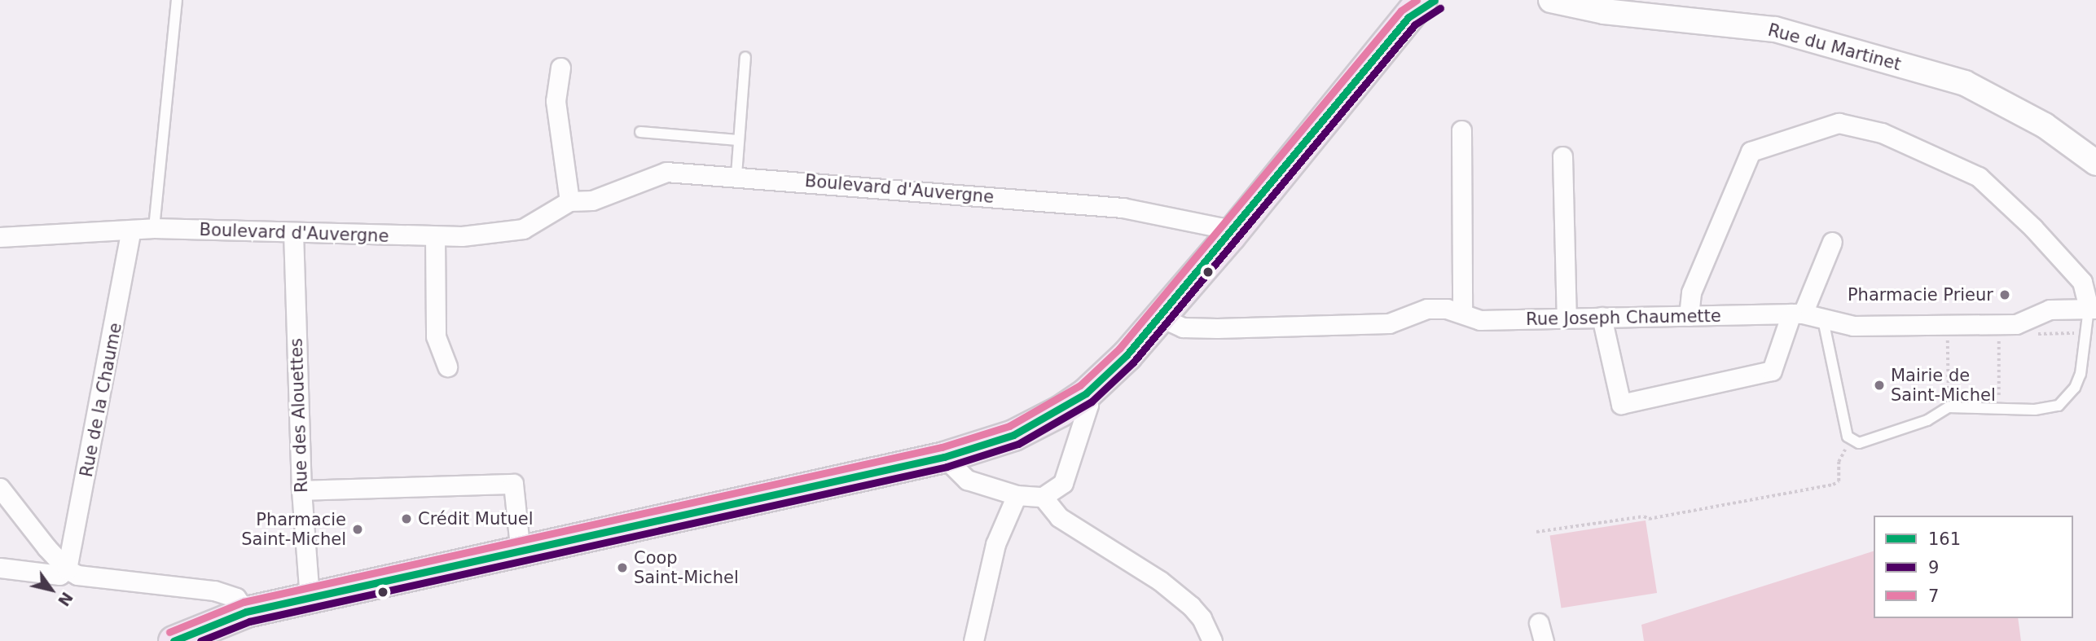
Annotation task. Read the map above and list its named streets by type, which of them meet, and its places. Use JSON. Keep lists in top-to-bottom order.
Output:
{
  "streets": {
    "street": [
      "Rue du Martinet",
      "Boulevard d'Auvergne",
      "Rue Joseph Chaumette",
      "Rue de la Chaume",
      "Rue des Alouettes"
    ]
  },
  "crossings": [
    ["Boulevard d'Auvergne", "Rue de la Chaume"],
    ["Boulevard d'Auvergne", "Rue des Alouettes"]
  ],
  "places": [
    "Pharmacie Prieur",
    "Mairie de Saint-Michel",
    "Crédit Mutuel",
    "Pharmacie Saint-Michel",
    "Coop Saint-Michel"
  ],
  "lines": ["transit line 161", "transit line 7", "transit line 9"],
  "legend": ["161", "9", "7"],
  "north": "bottom right"
}
